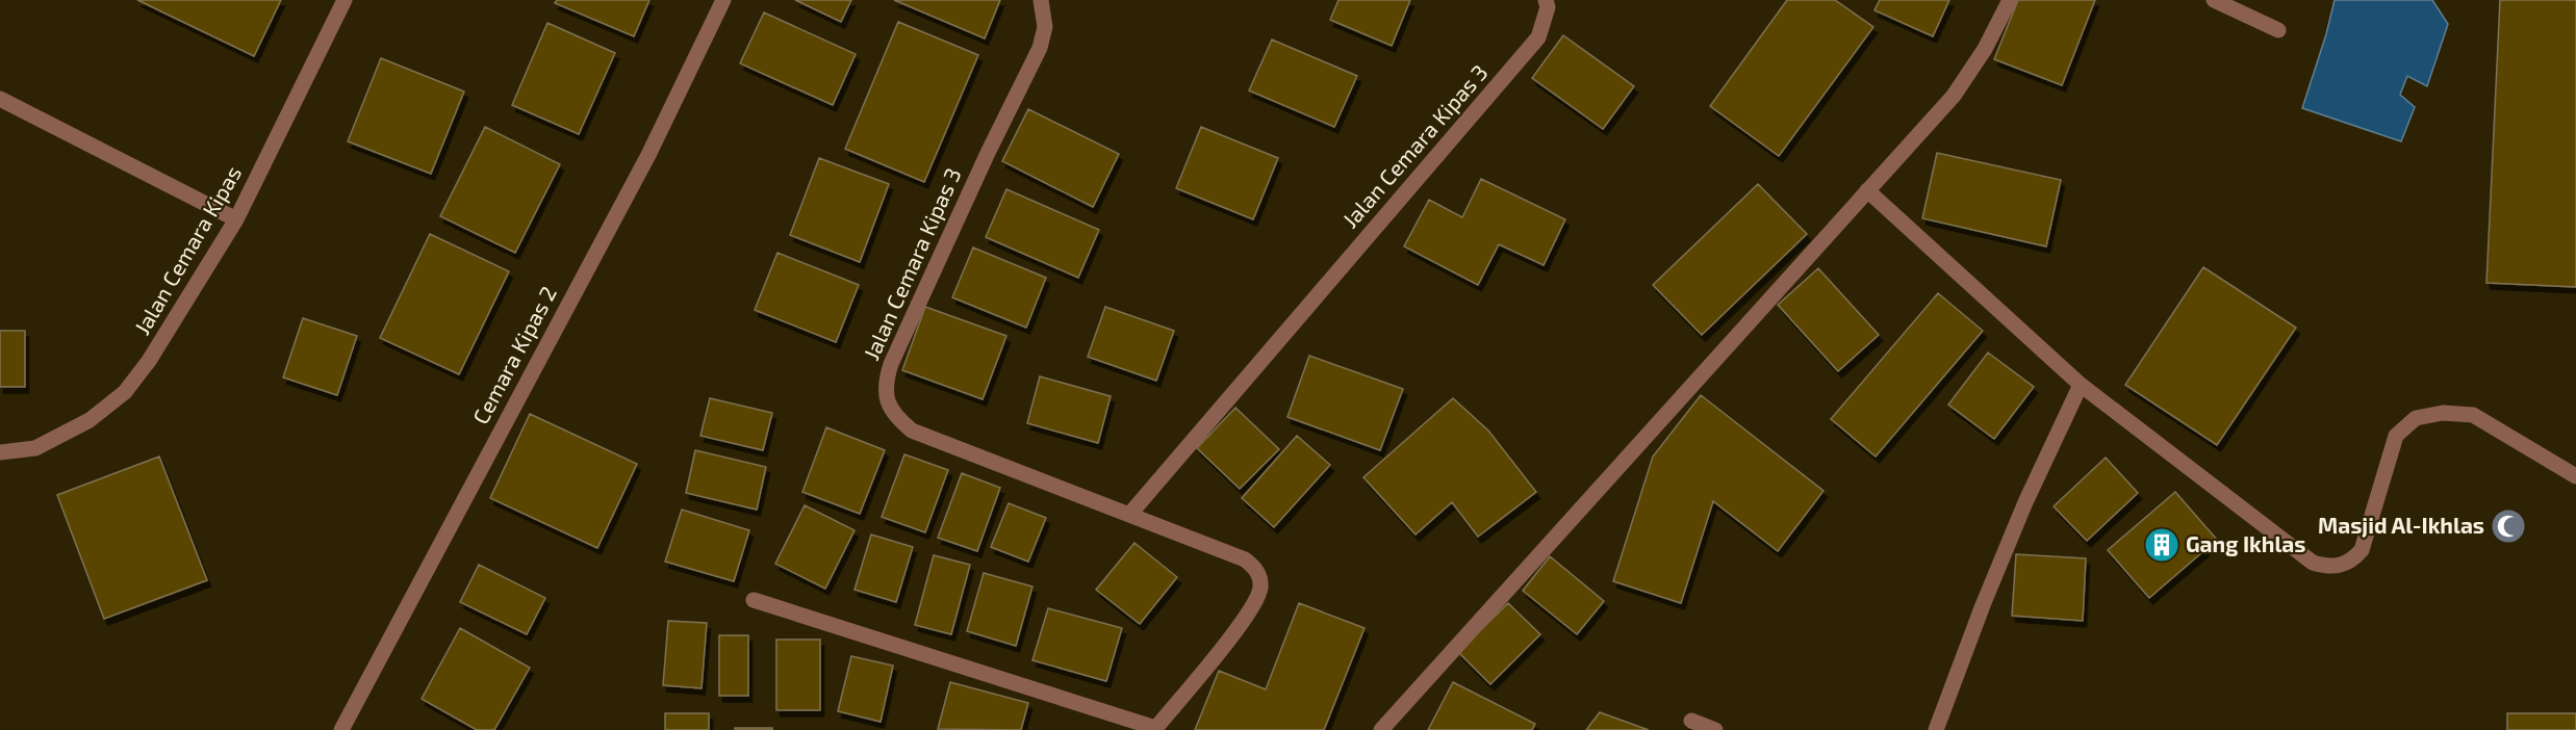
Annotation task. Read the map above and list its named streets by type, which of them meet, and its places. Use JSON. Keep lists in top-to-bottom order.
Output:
{
  "streets": {
    "street": ["Jalan Cemara Kipas 3", "Jalan Cemara Kipas", "Cemara Kipas 2"]
  },
  "places": {
    "mosque": ["Masjid Al-Ikhlas"],
    "building": ["Gang Ikhlas"]
  }
}
